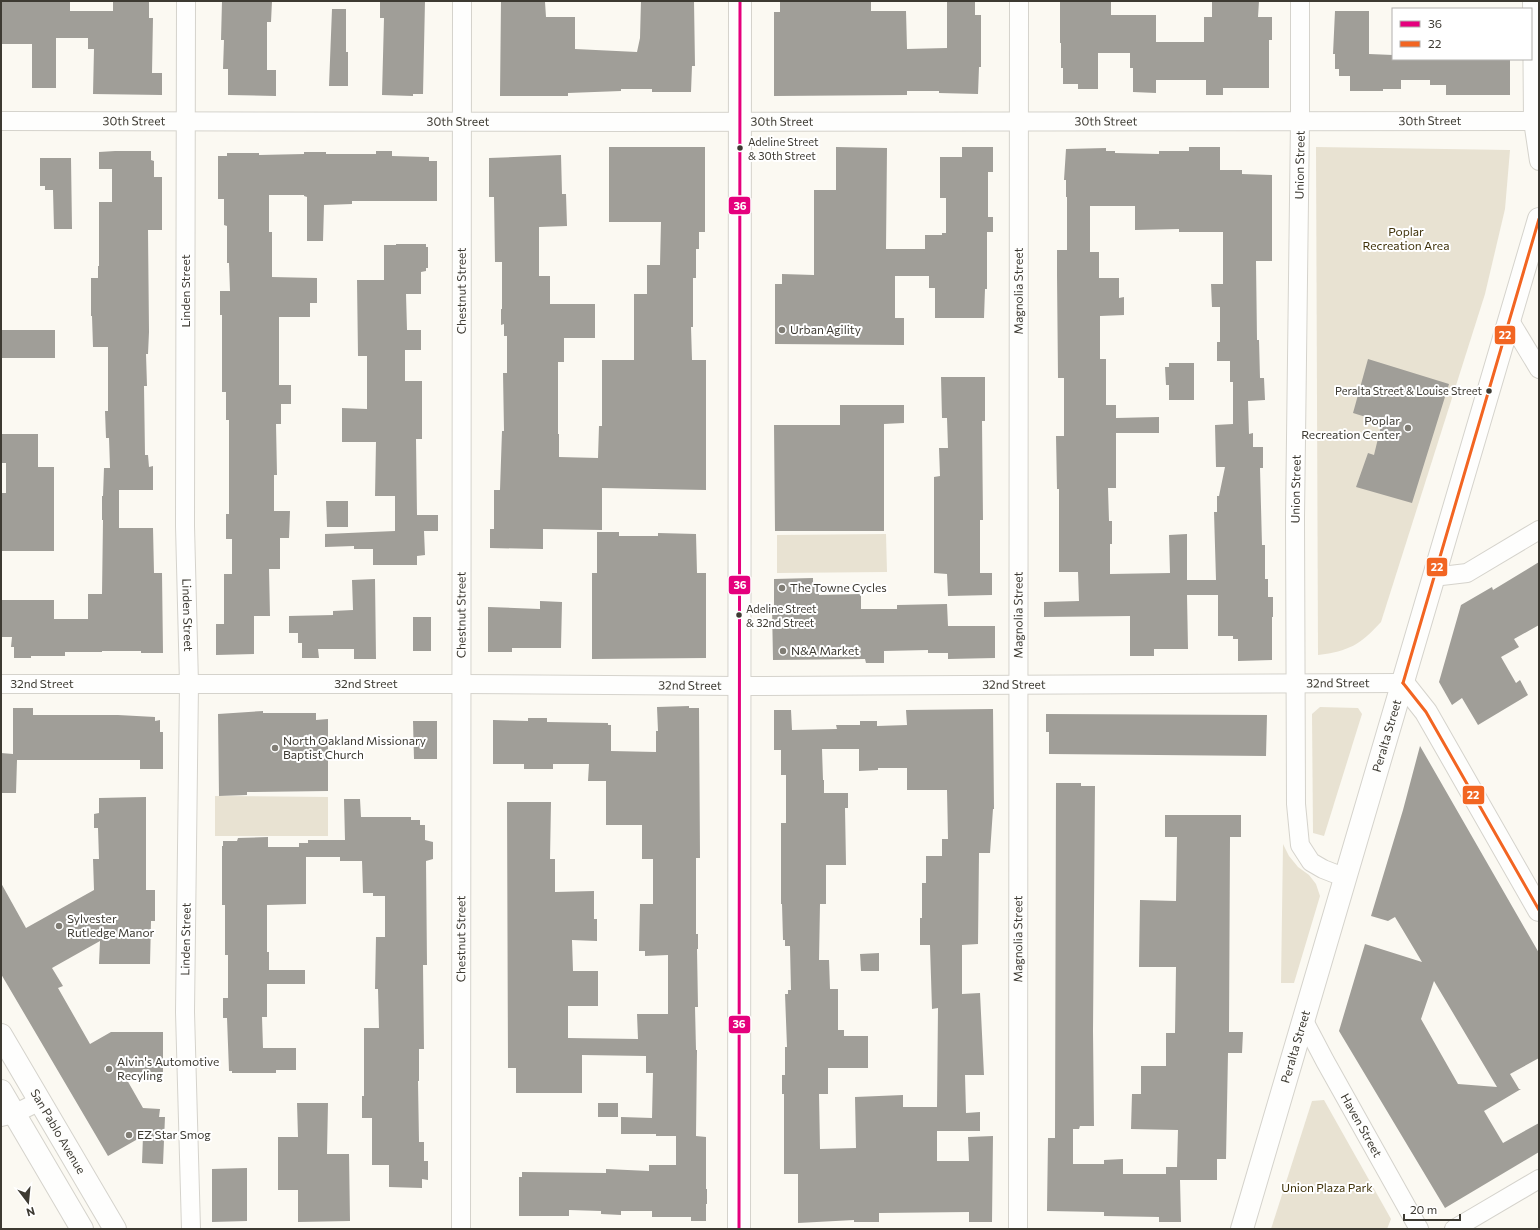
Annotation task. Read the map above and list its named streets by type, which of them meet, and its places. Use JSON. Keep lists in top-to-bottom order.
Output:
{
  "streets": {
    "main road": ["Peralta Street", "San Pablo Avenue"],
    "street": [
      "30th Street",
      "Union Street",
      "Linden Street",
      "Chestnut Street",
      "Magnolia Street",
      "32nd Street",
      "Haven Street"
    ]
  },
  "crossings": [
    ["30th Street", "Union Street"],
    ["30th Street", "Linden Street"],
    ["30th Street", "Chestnut Street"],
    ["30th Street", "Magnolia Street"],
    ["Union Street", "32nd Street"],
    ["Union Street", "Peralta Street"],
    ["Linden Street", "32nd Street"],
    ["Chestnut Street", "32nd Street"],
    ["Magnolia Street", "32nd Street"],
    ["32nd Street", "Peralta Street"],
    ["Peralta Street", "Haven Street"]
  ],
  "parks": ["Poplar Recreation Area", "Union Plaza Park"],
  "places": [
    "Adeline Street & 30th Street",
    "Urban Agility",
    "Peralta Street & Louise Street",
    "Poplar Recreation Center",
    "The Towne Cycles",
    "Adeline Street & 32nd Street",
    "N&A Market",
    "North Oakland Missionary Baptist Church",
    "Sylvester Rutledge Manor",
    "Alvin's Automotive Recyling",
    "EZ Star Smog"
  ],
  "lines": ["transit line 36", "transit line 22"],
  "legend": ["36", "22"],
  "scale_bar": "20 m",
  "north": "bottom"
}
